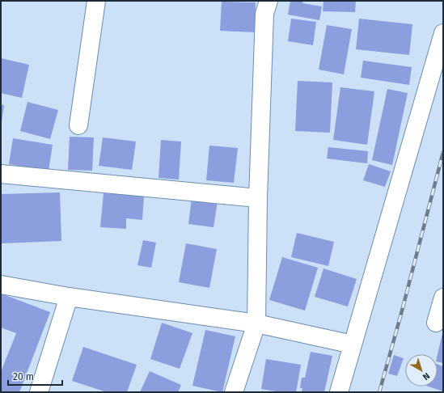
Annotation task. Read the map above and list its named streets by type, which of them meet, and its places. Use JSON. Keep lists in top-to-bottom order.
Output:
{
  "scale_bar": "20 m",
  "north": "bottom right"
}
